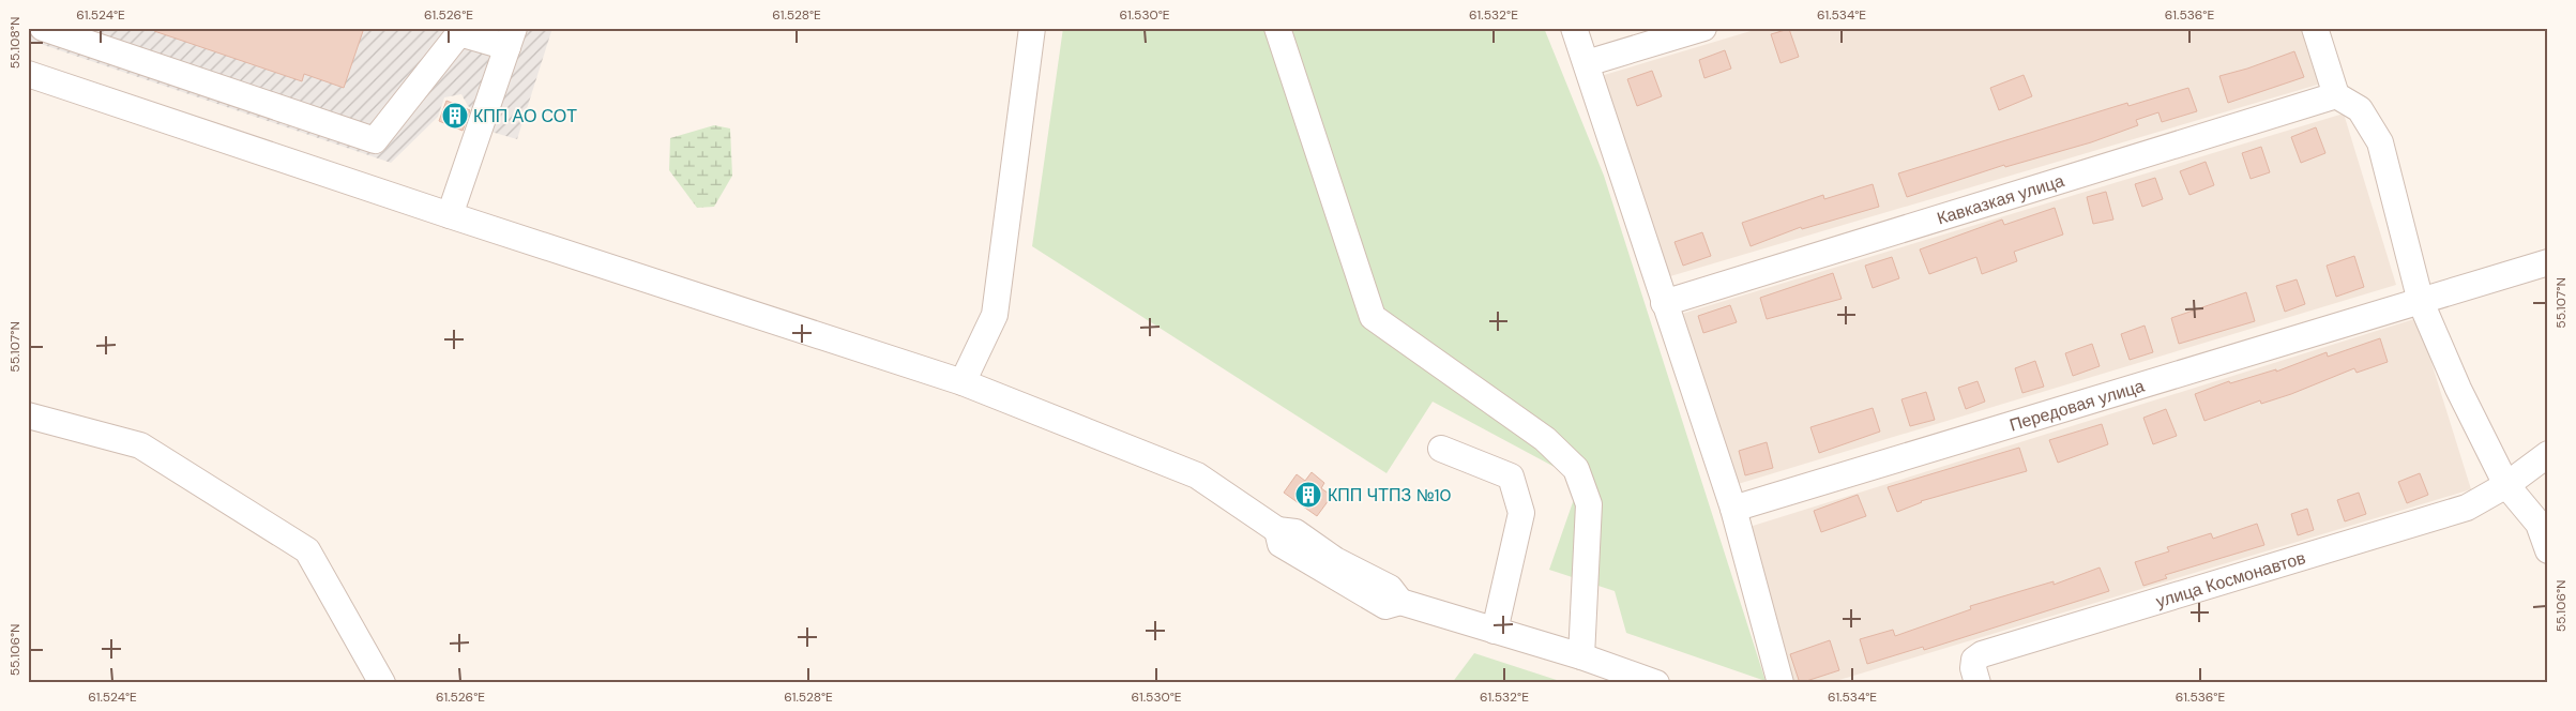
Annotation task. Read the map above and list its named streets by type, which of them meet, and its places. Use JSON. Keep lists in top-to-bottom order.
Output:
{
  "streets": {
    "street": ["Кавказкая улица", "Передовая улица", "улица Космонавтов"]
  },
  "places": {
    "building": ["КПП АО СОТ", "КПП ЧТПЗ №10"]
  },
  "coordinates": [
    "61.524°E",
    "61.526°E",
    "61.528°E",
    "61.530°E",
    "61.532°E",
    "61.534°E",
    "61.536°E",
    "55.108°N",
    "55.107°N",
    "55.106°N"
  ]
}
